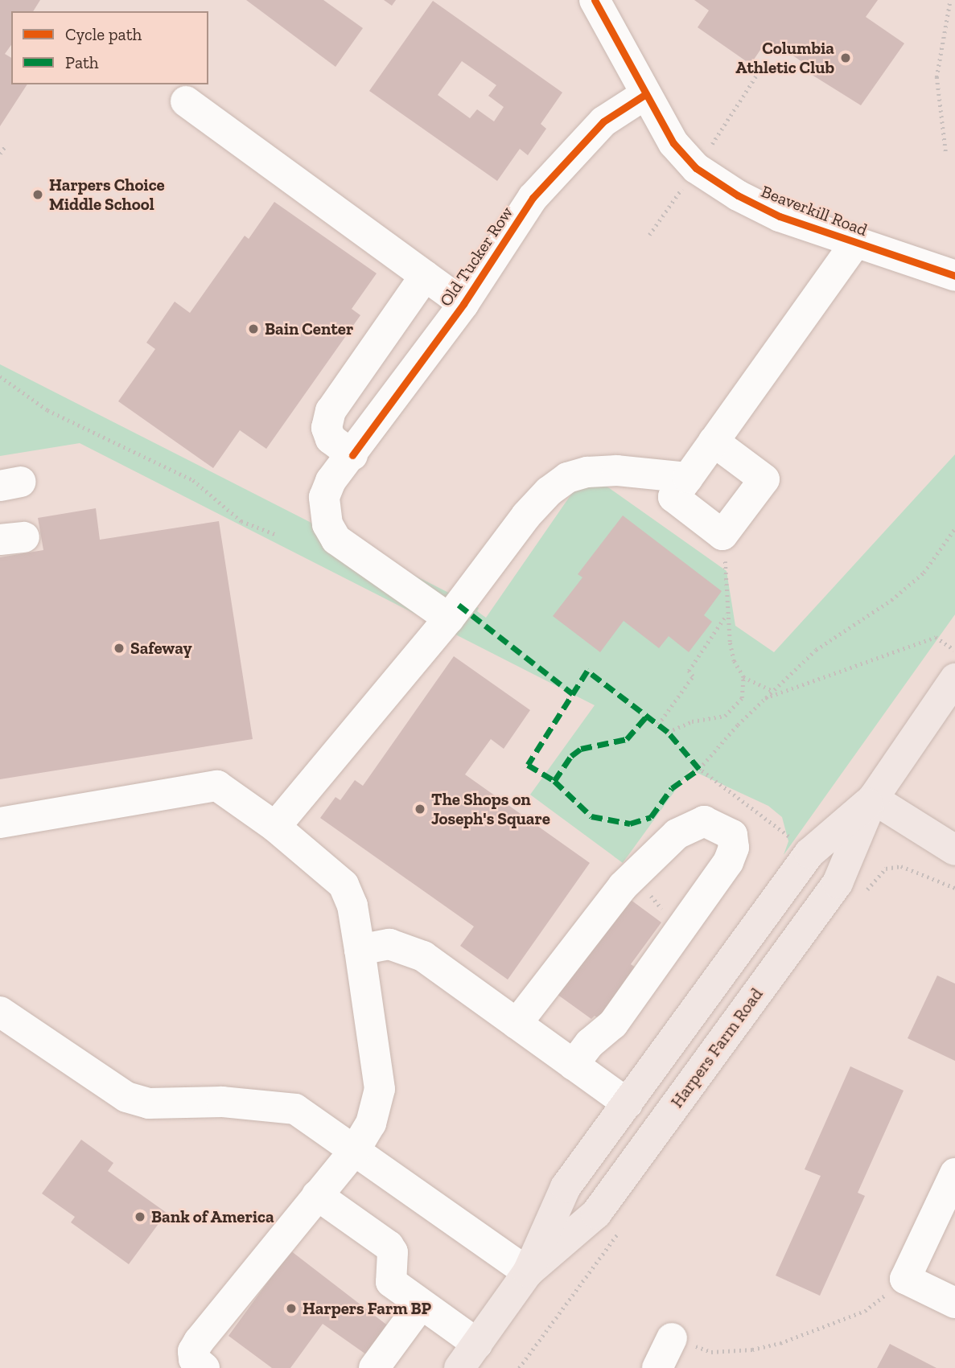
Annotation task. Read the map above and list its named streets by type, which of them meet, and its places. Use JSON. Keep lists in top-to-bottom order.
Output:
{
  "streets": {
    "main road": ["Harpers Farm Road"],
    "street": ["Beaverkill Road", "Old Tucker Row"]
  },
  "crossings": [
    ["Beaverkill Road", "Old Tucker Row"]
  ],
  "places": [
    "Columbia Athletic Club",
    "Harpers Choice Middle School",
    "Bain Center",
    "Safeway",
    "The Shops on Joseph's Square",
    "Bank of America",
    "Harpers Farm BP"
  ],
  "legend": ["Cycle path", "Path"]
}
